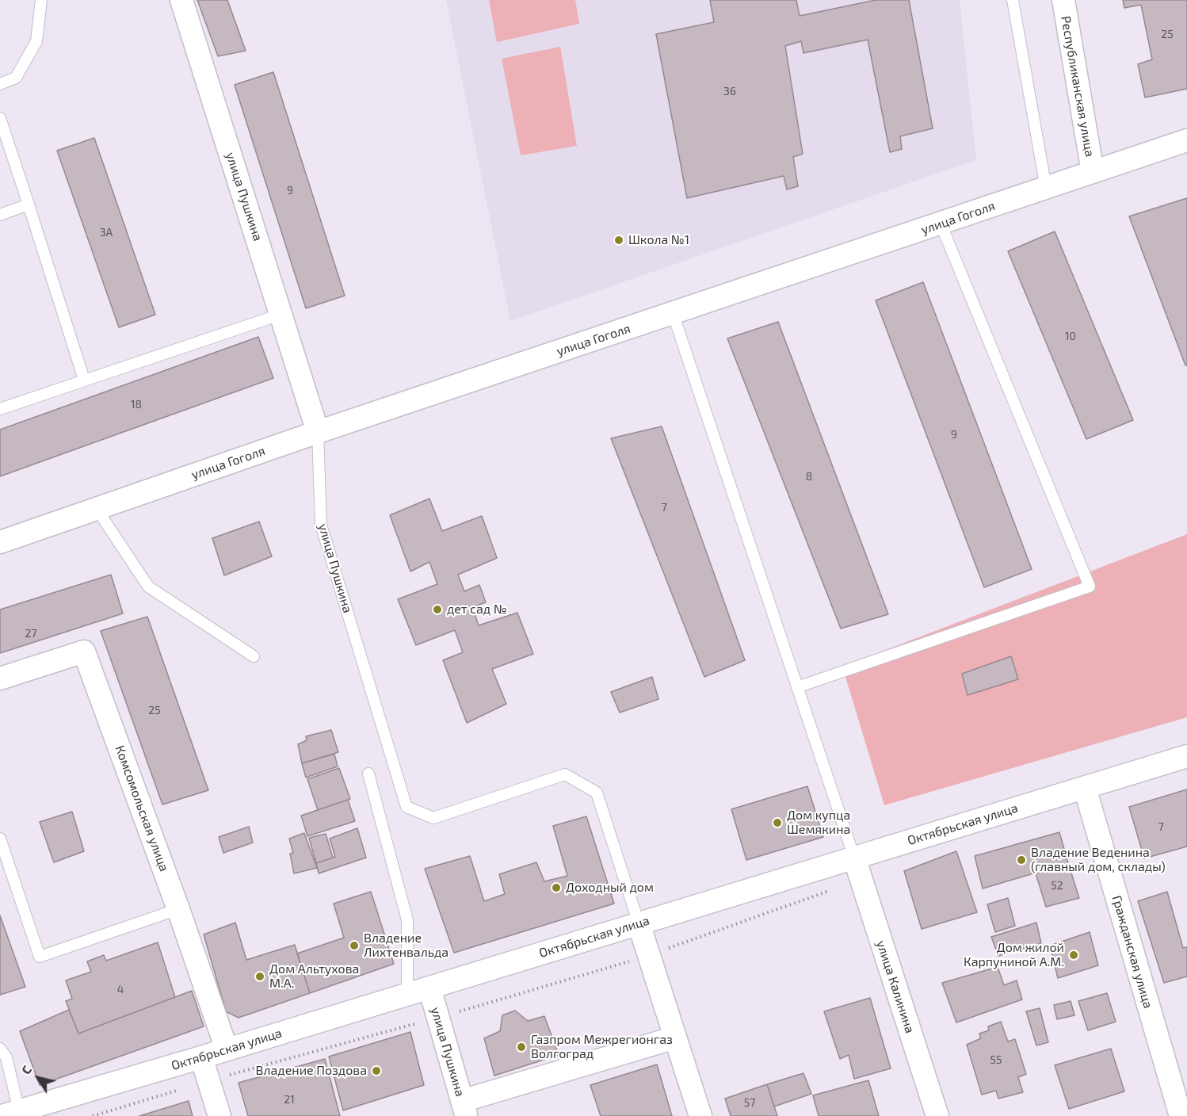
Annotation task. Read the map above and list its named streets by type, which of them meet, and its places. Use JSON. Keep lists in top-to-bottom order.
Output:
{
  "streets": {
    "street": [
      "Республиканская улица",
      "улица Пушкина",
      "улица Гоголя",
      "Комсомольская улица",
      "Октябрьская улица",
      "Гражданская улица",
      "улица Калинина"
    ]
  },
  "crossings": [
    ["Республиканская улица", "улица Гоголя"],
    ["улица Пушкина", "улица Гоголя"],
    ["улица Пушкина", "Октябрьская улица"],
    ["Комсомольская улица", "Октябрьская улица"],
    ["Октябрьская улица", "Гражданская улица"],
    ["Октябрьская улица", "улица Калинина"]
  ],
  "places": [
    "Школа №1",
    "дет сад №",
    "Дом купца Шемякина",
    "Владение Веденина (главный дом, склады)",
    "Доходный дом",
    "Владение Лихтенвальда",
    "Дом жилой Карпуниной А.М.",
    "Дом Альтухова М.А.",
    "Газпром Межрегионгаз Волгоград",
    "Владение Поздова"
  ],
  "house_numbers": [
    "25",
    "36",
    "9",
    "3А",
    "10",
    "18",
    "9",
    "8",
    "7",
    "27",
    "25",
    "7",
    "52",
    "4",
    "55",
    "21",
    "57"
  ],
  "north": "top left"
}
